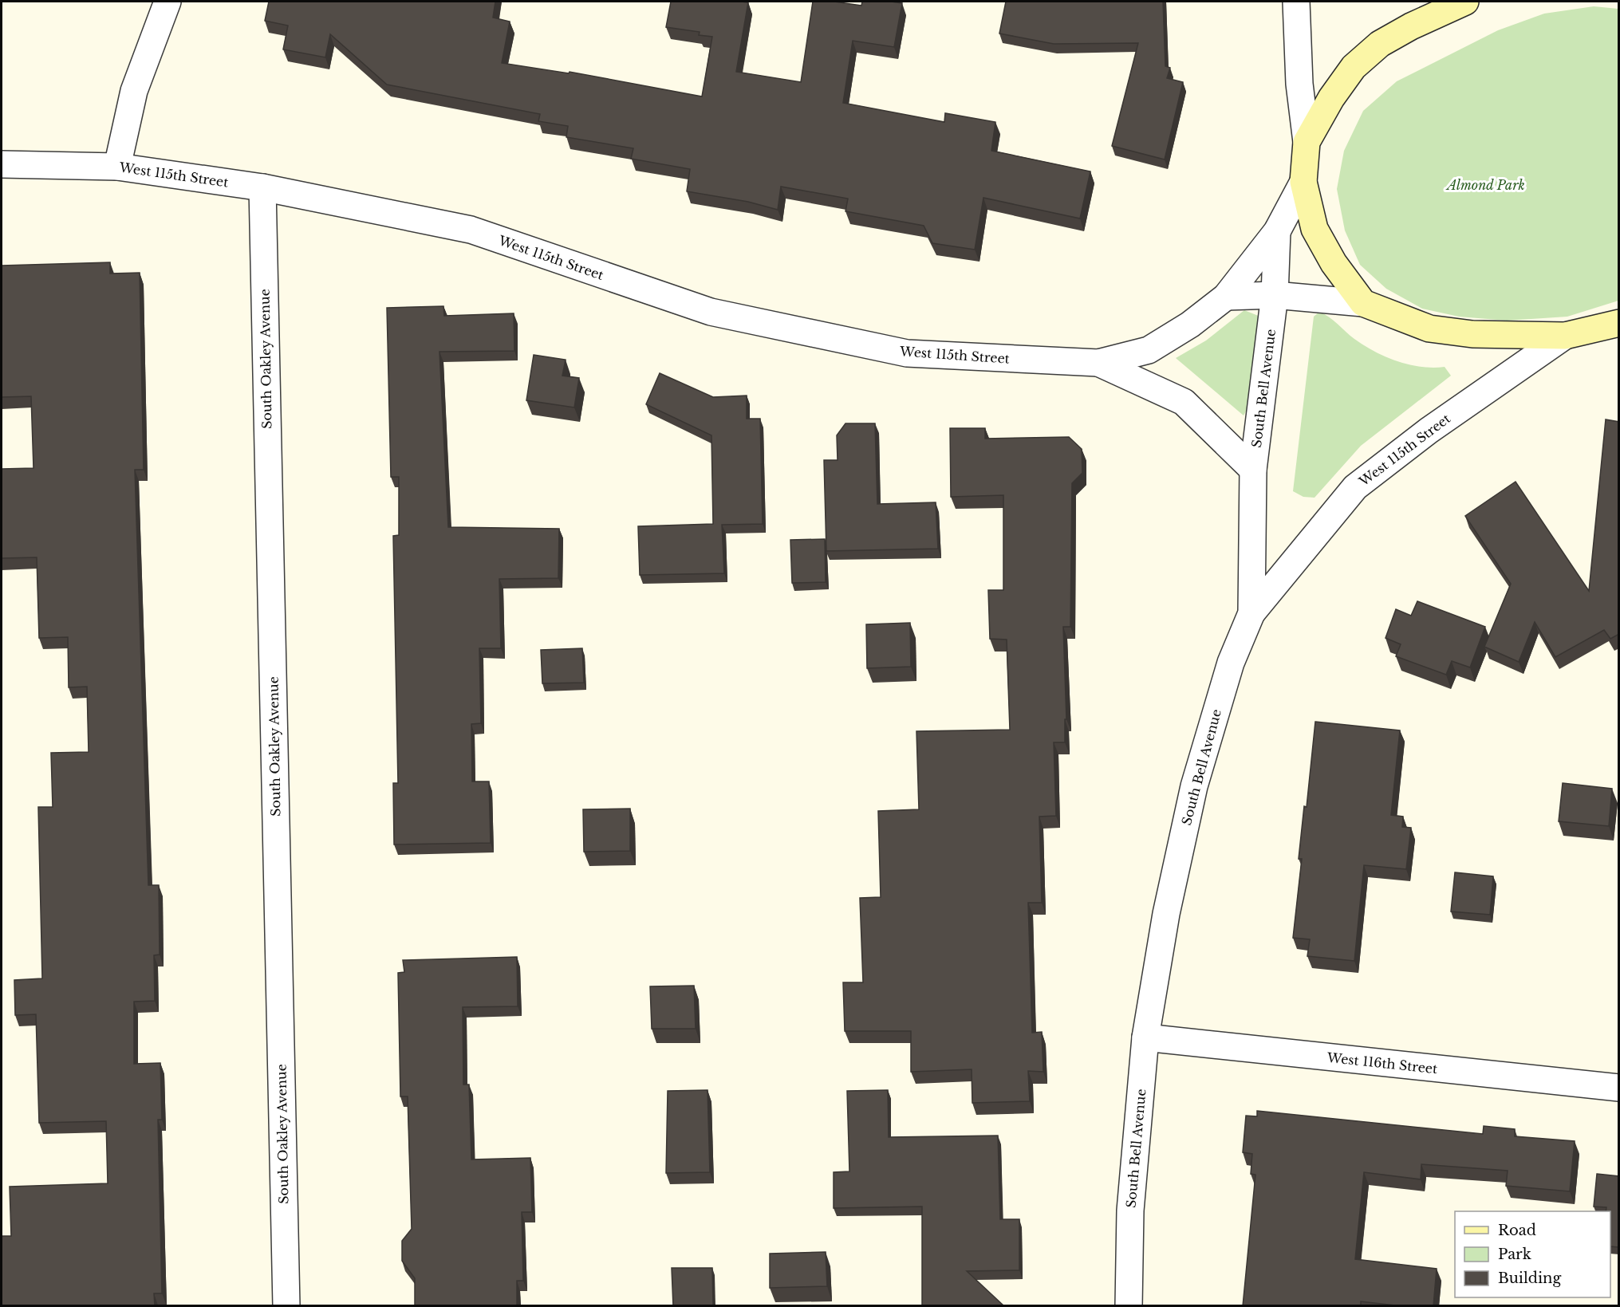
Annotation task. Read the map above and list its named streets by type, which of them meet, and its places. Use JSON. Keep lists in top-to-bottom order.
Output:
{
  "streets": {
    "street": [
      "West 115th Street",
      "South Oakley Avenue",
      "South Bell Avenue",
      "West 116th Street"
    ]
  },
  "crossings": [
    ["West 115th Street", "South Oakley Avenue"],
    ["West 115th Street", "South Bell Avenue"],
    ["South Bell Avenue", "West 116th Street"]
  ],
  "parks": ["Almond Park"],
  "legend": ["Road", "Park", "Building"]
}
